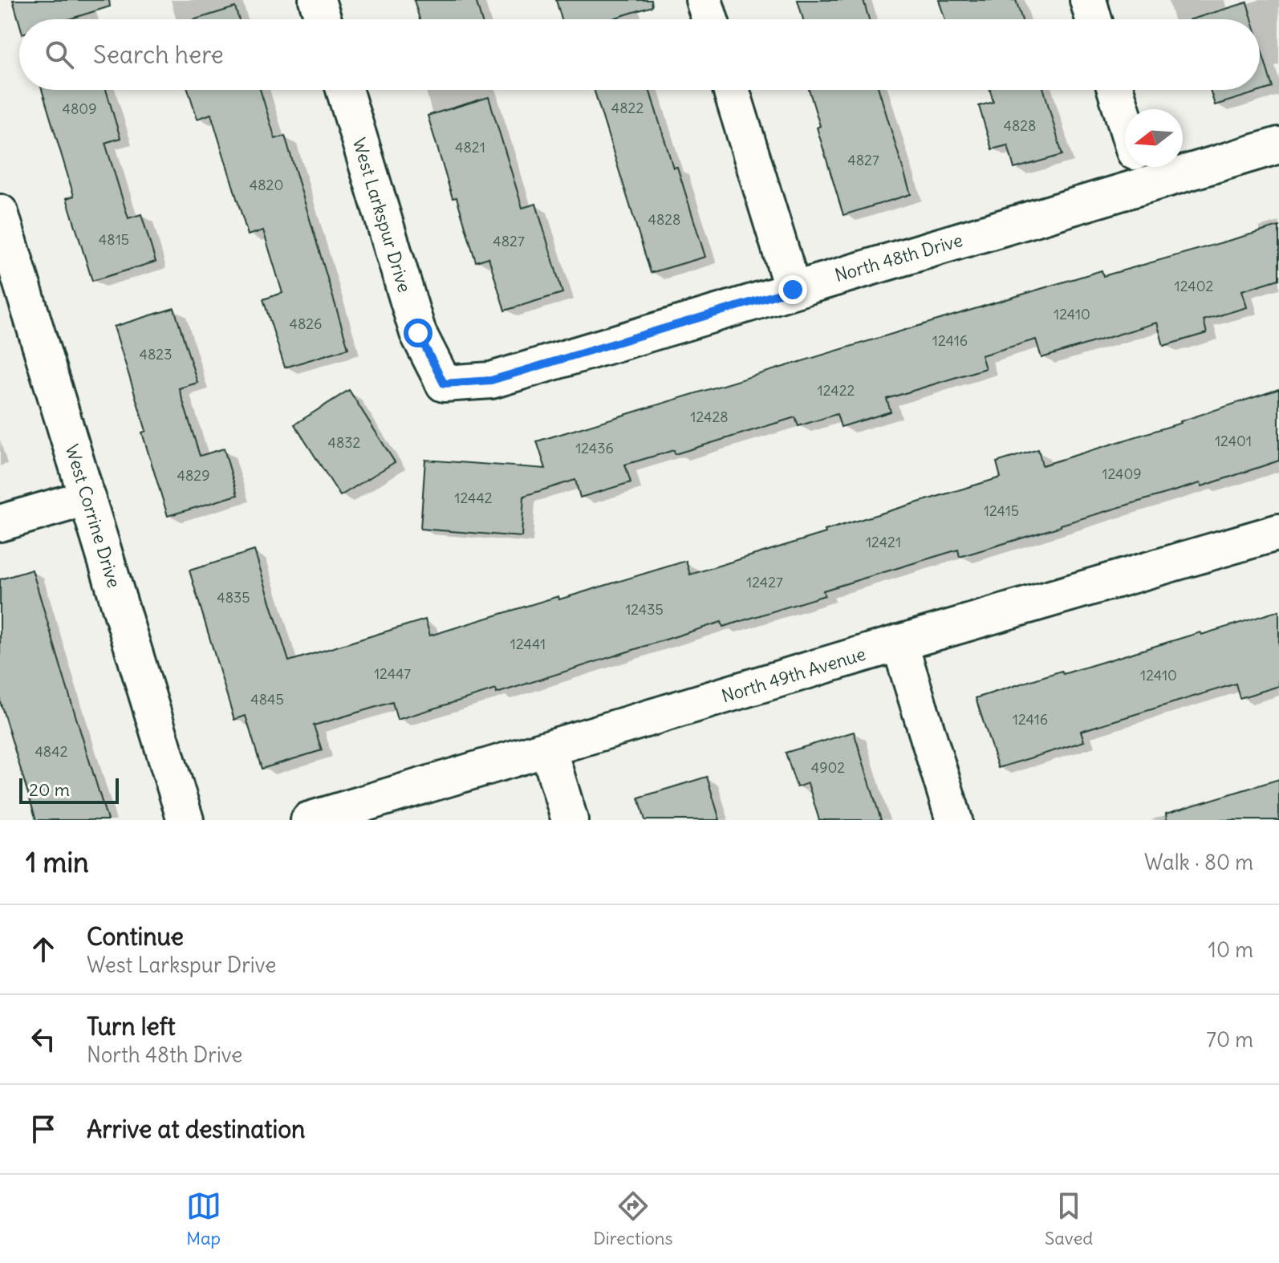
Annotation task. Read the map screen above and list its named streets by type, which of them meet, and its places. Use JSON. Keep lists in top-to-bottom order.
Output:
{
  "streets": {
    "street": [
      "West Larkspur Drive",
      "North 48th Drive",
      "West Corrine Drive",
      "North 49th Avenue"
    ]
  },
  "crossings": [
    ["West Larkspur Drive", "North 48th Drive"]
  ],
  "house_numbers": [
    "4822",
    "4809",
    "4828",
    "4821",
    "4827",
    "4820",
    "4828",
    "4815",
    "4827",
    "12402",
    "12410",
    "4826",
    "12416",
    "4823",
    "12422",
    "12428",
    "12401",
    "4832",
    "12436",
    "12409",
    "4829",
    "12442",
    "12415",
    "12421",
    "12427",
    "4835",
    "12435",
    "12441",
    "12447",
    "12410",
    "4845",
    "12416",
    "4842",
    "4902"
  ],
  "scale_bar": "20 m",
  "north": "left",
  "page": {
    "search": "Search here",
    "scale": "20 m",
    "heading": ["1 min", "Walk · 80 m"],
    "list": [
      ["Continue", "West Larkspur Drive", "10 m"],
      ["Turn left", "North 48th Drive", "70 m"],
      "Arrive at destination"
    ],
    "nav": ["Map", "Directions", "Saved"]
  }
}
